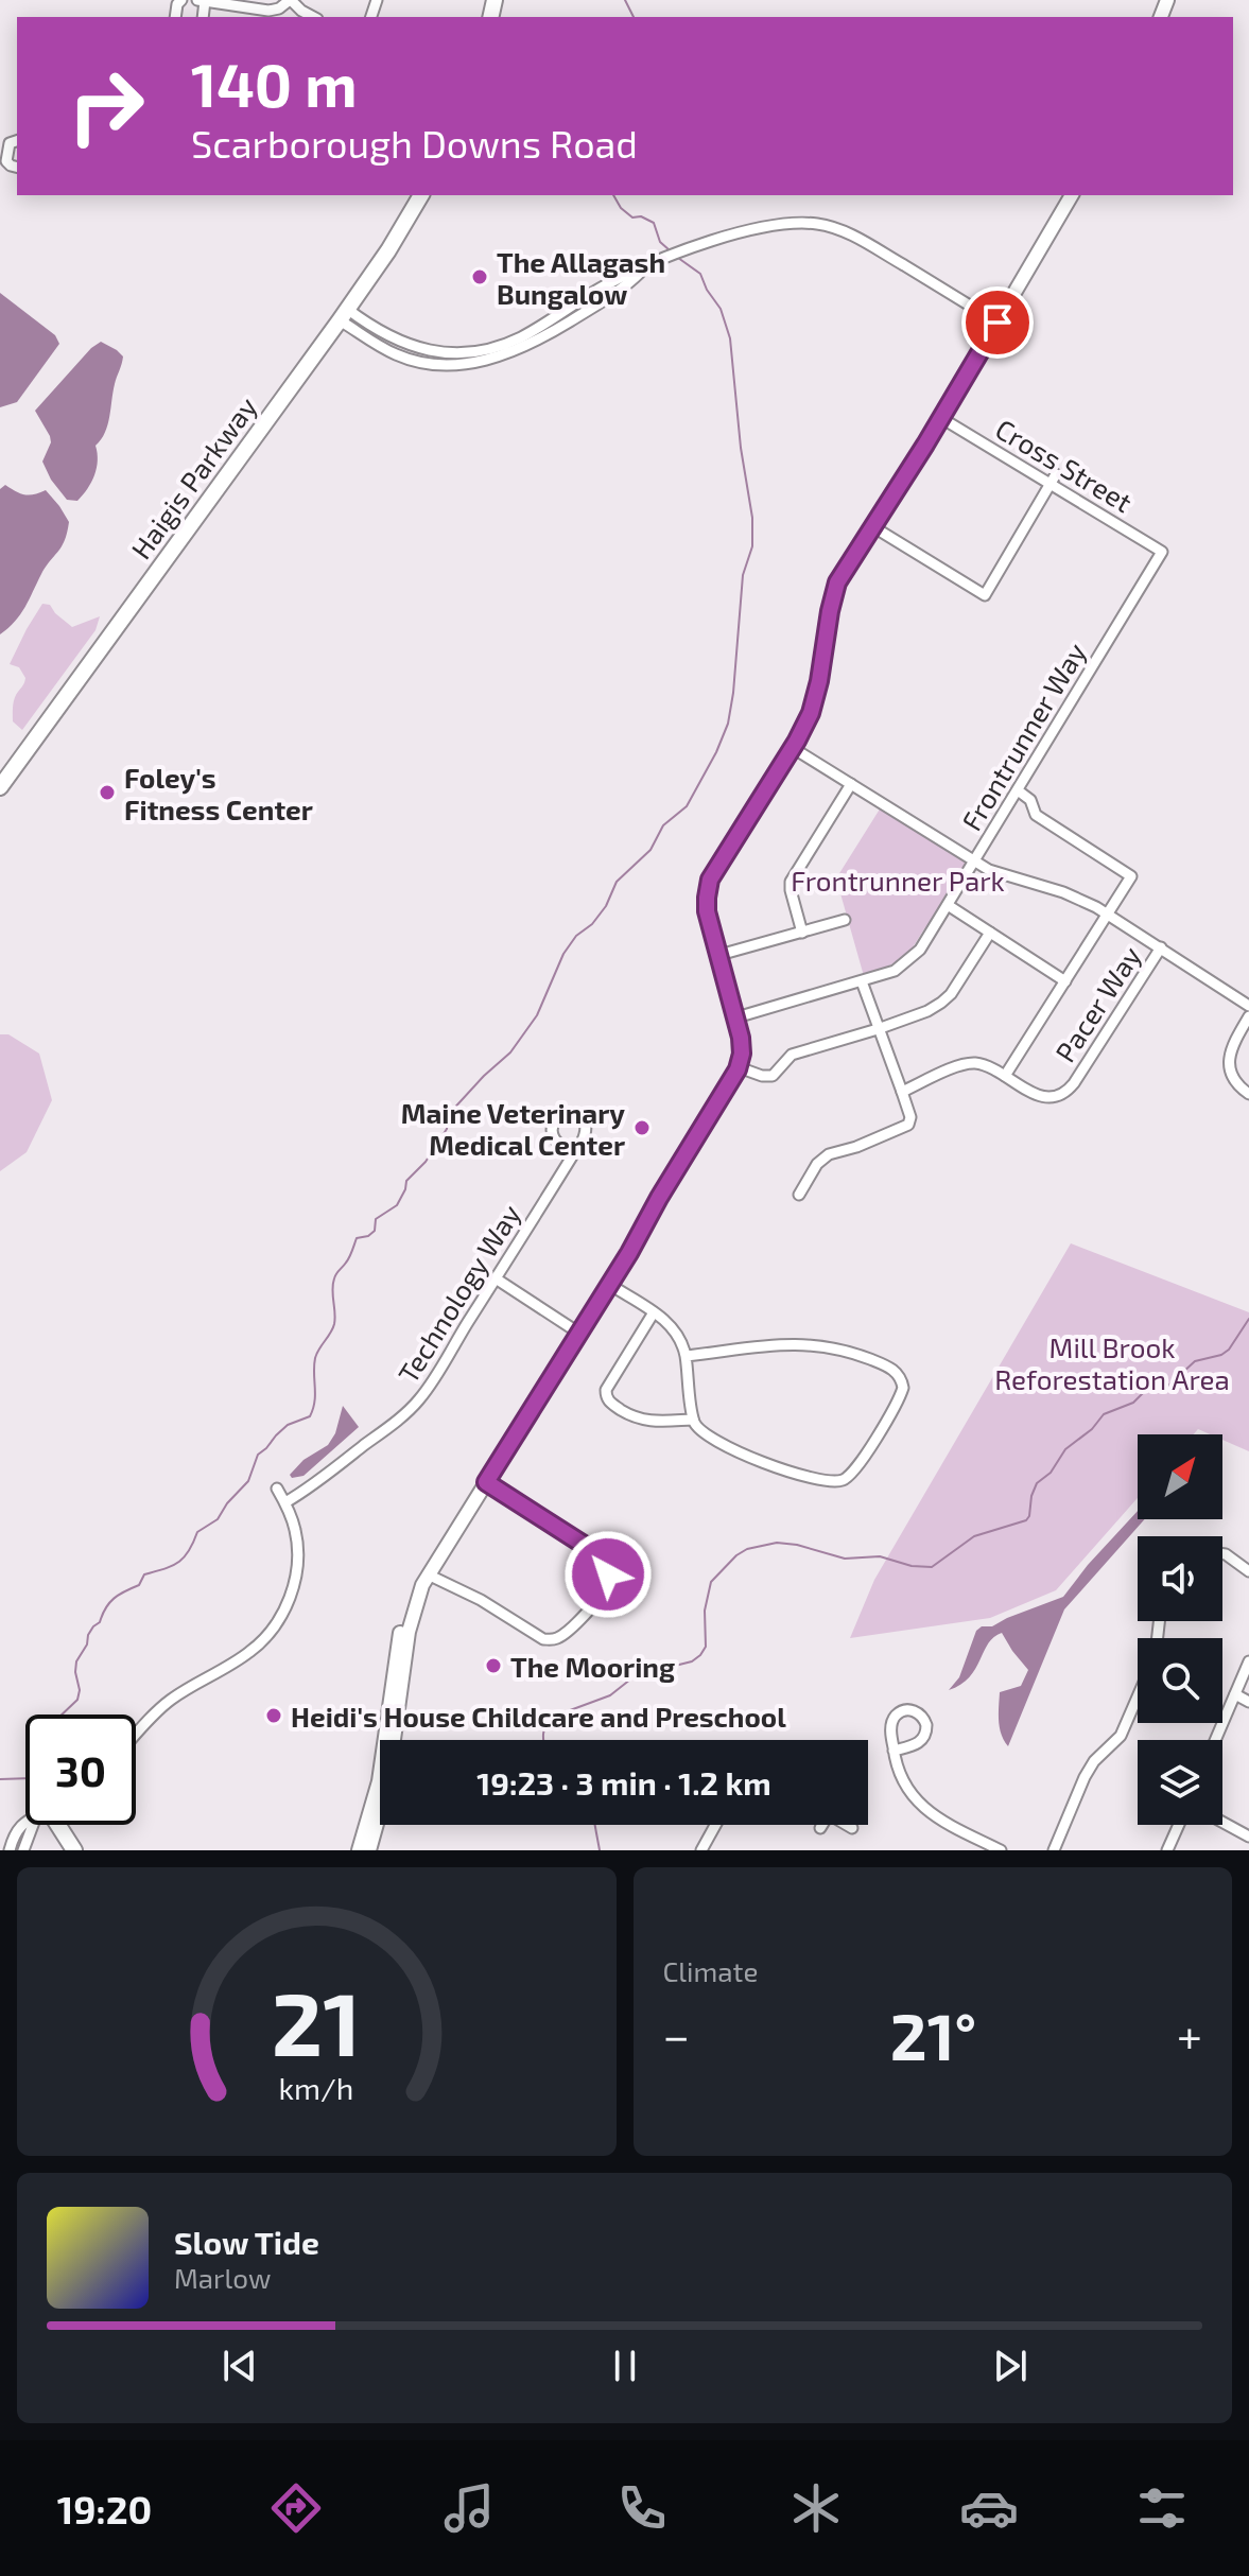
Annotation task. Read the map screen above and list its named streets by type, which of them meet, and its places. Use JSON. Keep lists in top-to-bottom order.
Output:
{
  "streets": {
    "main road": ["Haigis Parkway"],
    "street": [
      "Cross Street",
      "Frontrunner Way",
      "Pacer Way",
      "Technology Way"
    ]
  },
  "crossings": [
    ["Cross Street", "Frontrunner Way"]
  ],
  "parks": ["Frontrunner Park", "Mill Brook Reforestation Area"],
  "places": [
    "The Allagash Bungalow",
    "Foley's Fitness Center",
    "Maine Veterinary Medical Center",
    "The Mooring",
    "Heidi's House Childcare and Preschool"
  ],
  "north": "top right",
  "page": {
    "turn": ["140 m", "Scarborough Downs Road"],
    "limit": "30",
    "trip": "19:23 · 3 min · 1.2 km",
    "tile": "Climate",
    "heat": ["−", "21°", "+"],
    "song": ["Slow Tide", "Marlow"],
    "tabs": "19:20",
    "gauge": ["21", "km/h"]
  }
}
